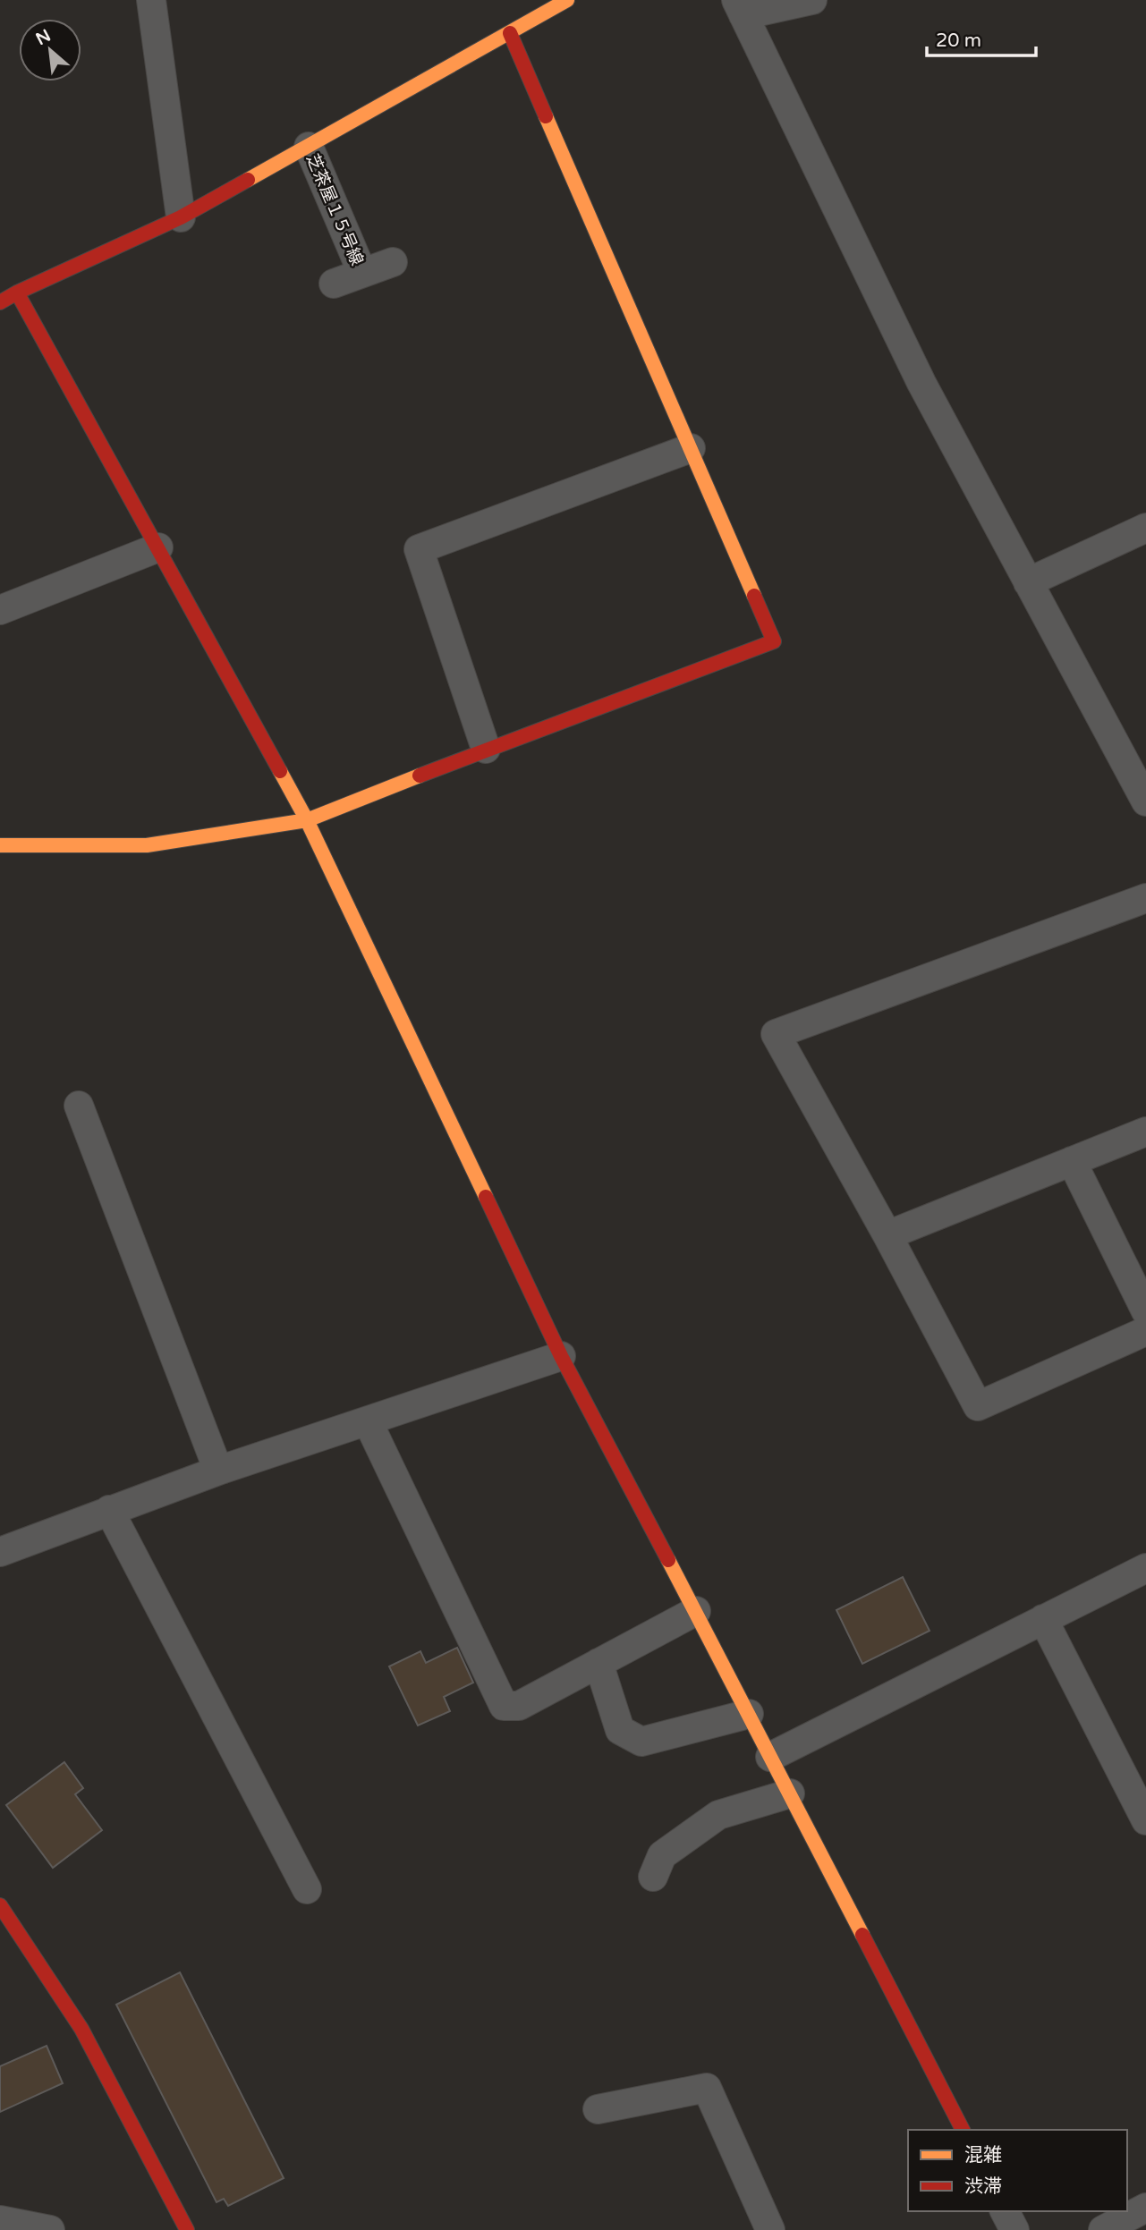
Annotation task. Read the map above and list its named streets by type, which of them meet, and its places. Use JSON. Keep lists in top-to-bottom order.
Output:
{
  "streets": {
    "street": ["芝茶屋１５号線"]
  },
  "legend": ["混雑", "渋滞"],
  "scale_bar": "20 m",
  "north": "top left"
}
